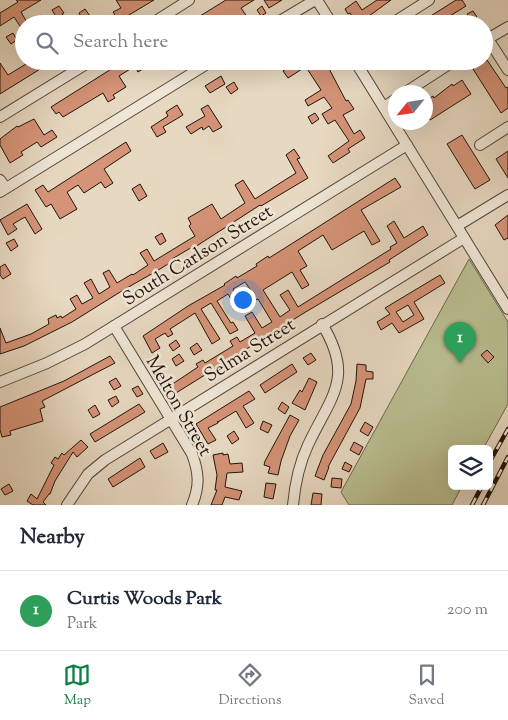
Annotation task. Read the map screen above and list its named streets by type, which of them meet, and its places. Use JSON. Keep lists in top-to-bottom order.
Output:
{
  "streets": {
    "street": ["South Carlson Street", "Selma Street", "Melton Street"]
  },
  "crossings": [
    ["South Carlson Street", "Melton Street"],
    ["Selma Street", "Melton Street"]
  ],
  "north": "bottom left",
  "page": {
    "search": "Search here",
    "pins": "1",
    "heading": "Nearby",
    "list": [
      {
        "mark": "1",
        "name": "Curtis Woods Park",
        "note": "Park",
        "value": "200 m"
      }
    ],
    "nav": ["Map", "Directions", "Saved"]
  }
}
